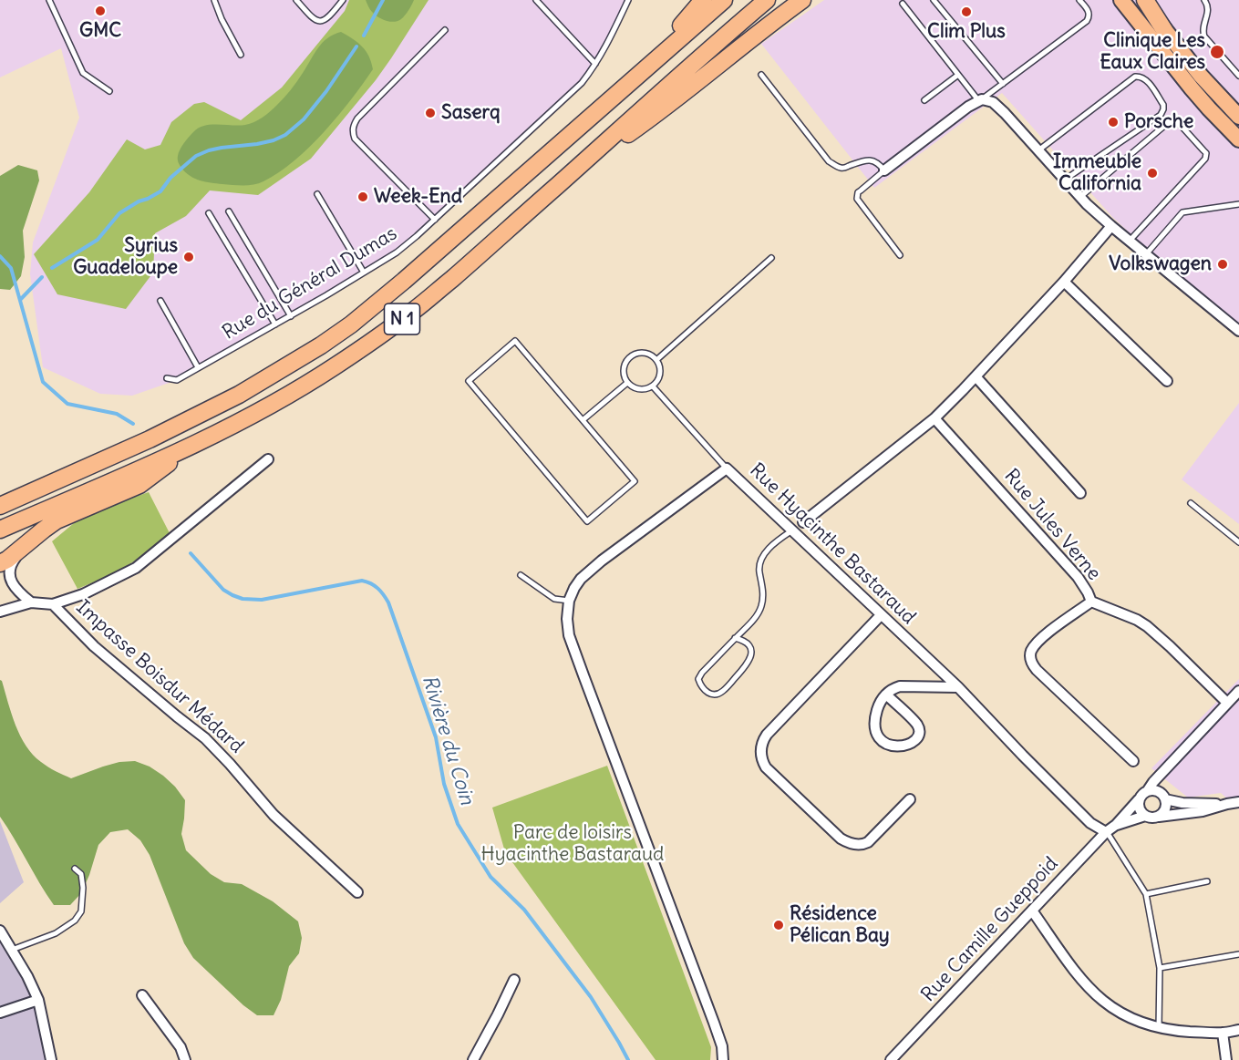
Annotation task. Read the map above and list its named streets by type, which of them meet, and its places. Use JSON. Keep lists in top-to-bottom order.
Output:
{
  "streets": {
    "highway": ["N 1"],
    "street": [
      "Rue Jules Verne",
      "Rue Hyacinthe Bastaraud",
      "Impasse Boisdur Médard",
      "Rue Camille Gueppoid"
    ],
    "lane": ["Rue du Général Dumas"]
  },
  "crossings": [
    ["Rue Hyacinthe Bastaraud", "Rue Camille Gueppoid"]
  ],
  "water": ["Rivière du Coin"],
  "parks": ["Parc de loisirs Hyacinthe Bastaraud"],
  "places": [
    "GMC",
    "Clim Plus",
    "Clinique Les Eaux Claires",
    "Saserq",
    "Porsche",
    "Immeuble California",
    "Week-End",
    "Syrius Guadeloupe",
    "Volkswagen",
    "Résidence Pélican Bay"
  ]
}
